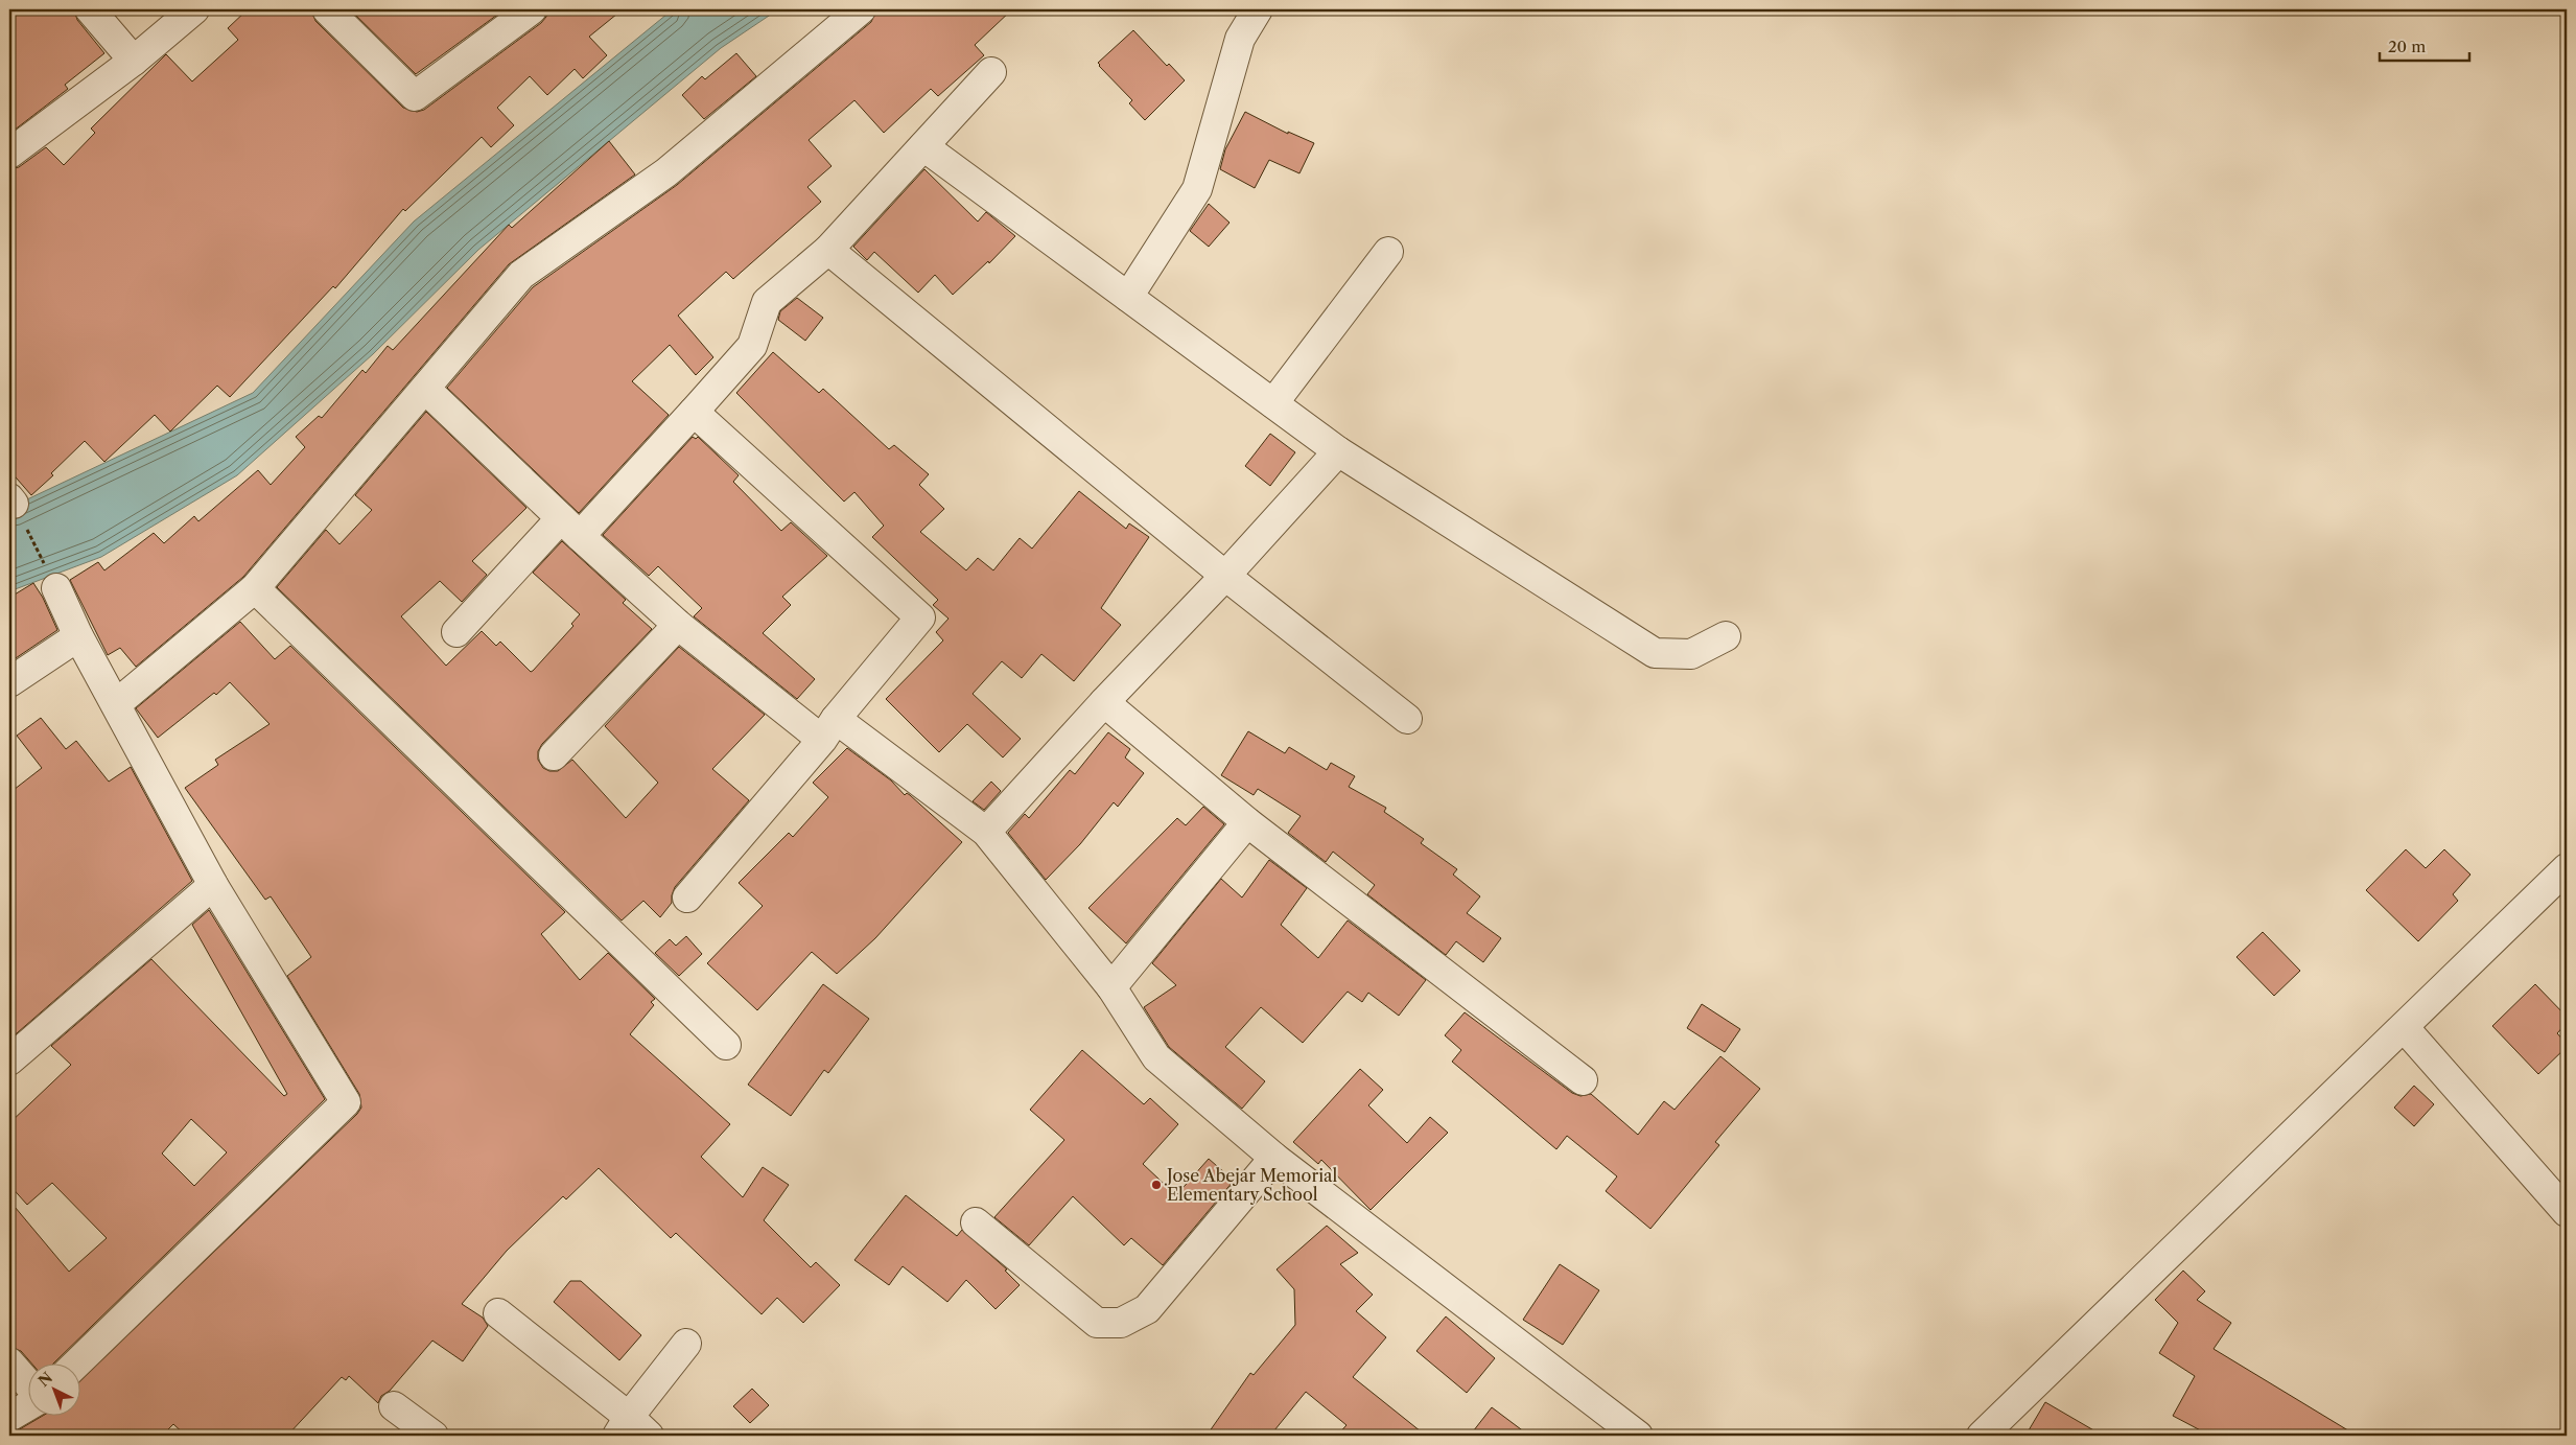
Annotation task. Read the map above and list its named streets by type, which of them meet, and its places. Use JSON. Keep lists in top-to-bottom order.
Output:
{
  "places": ["Jose Abejar Memorial Elementary School"],
  "scale_bar": "20 m",
  "north": "top left"
}
